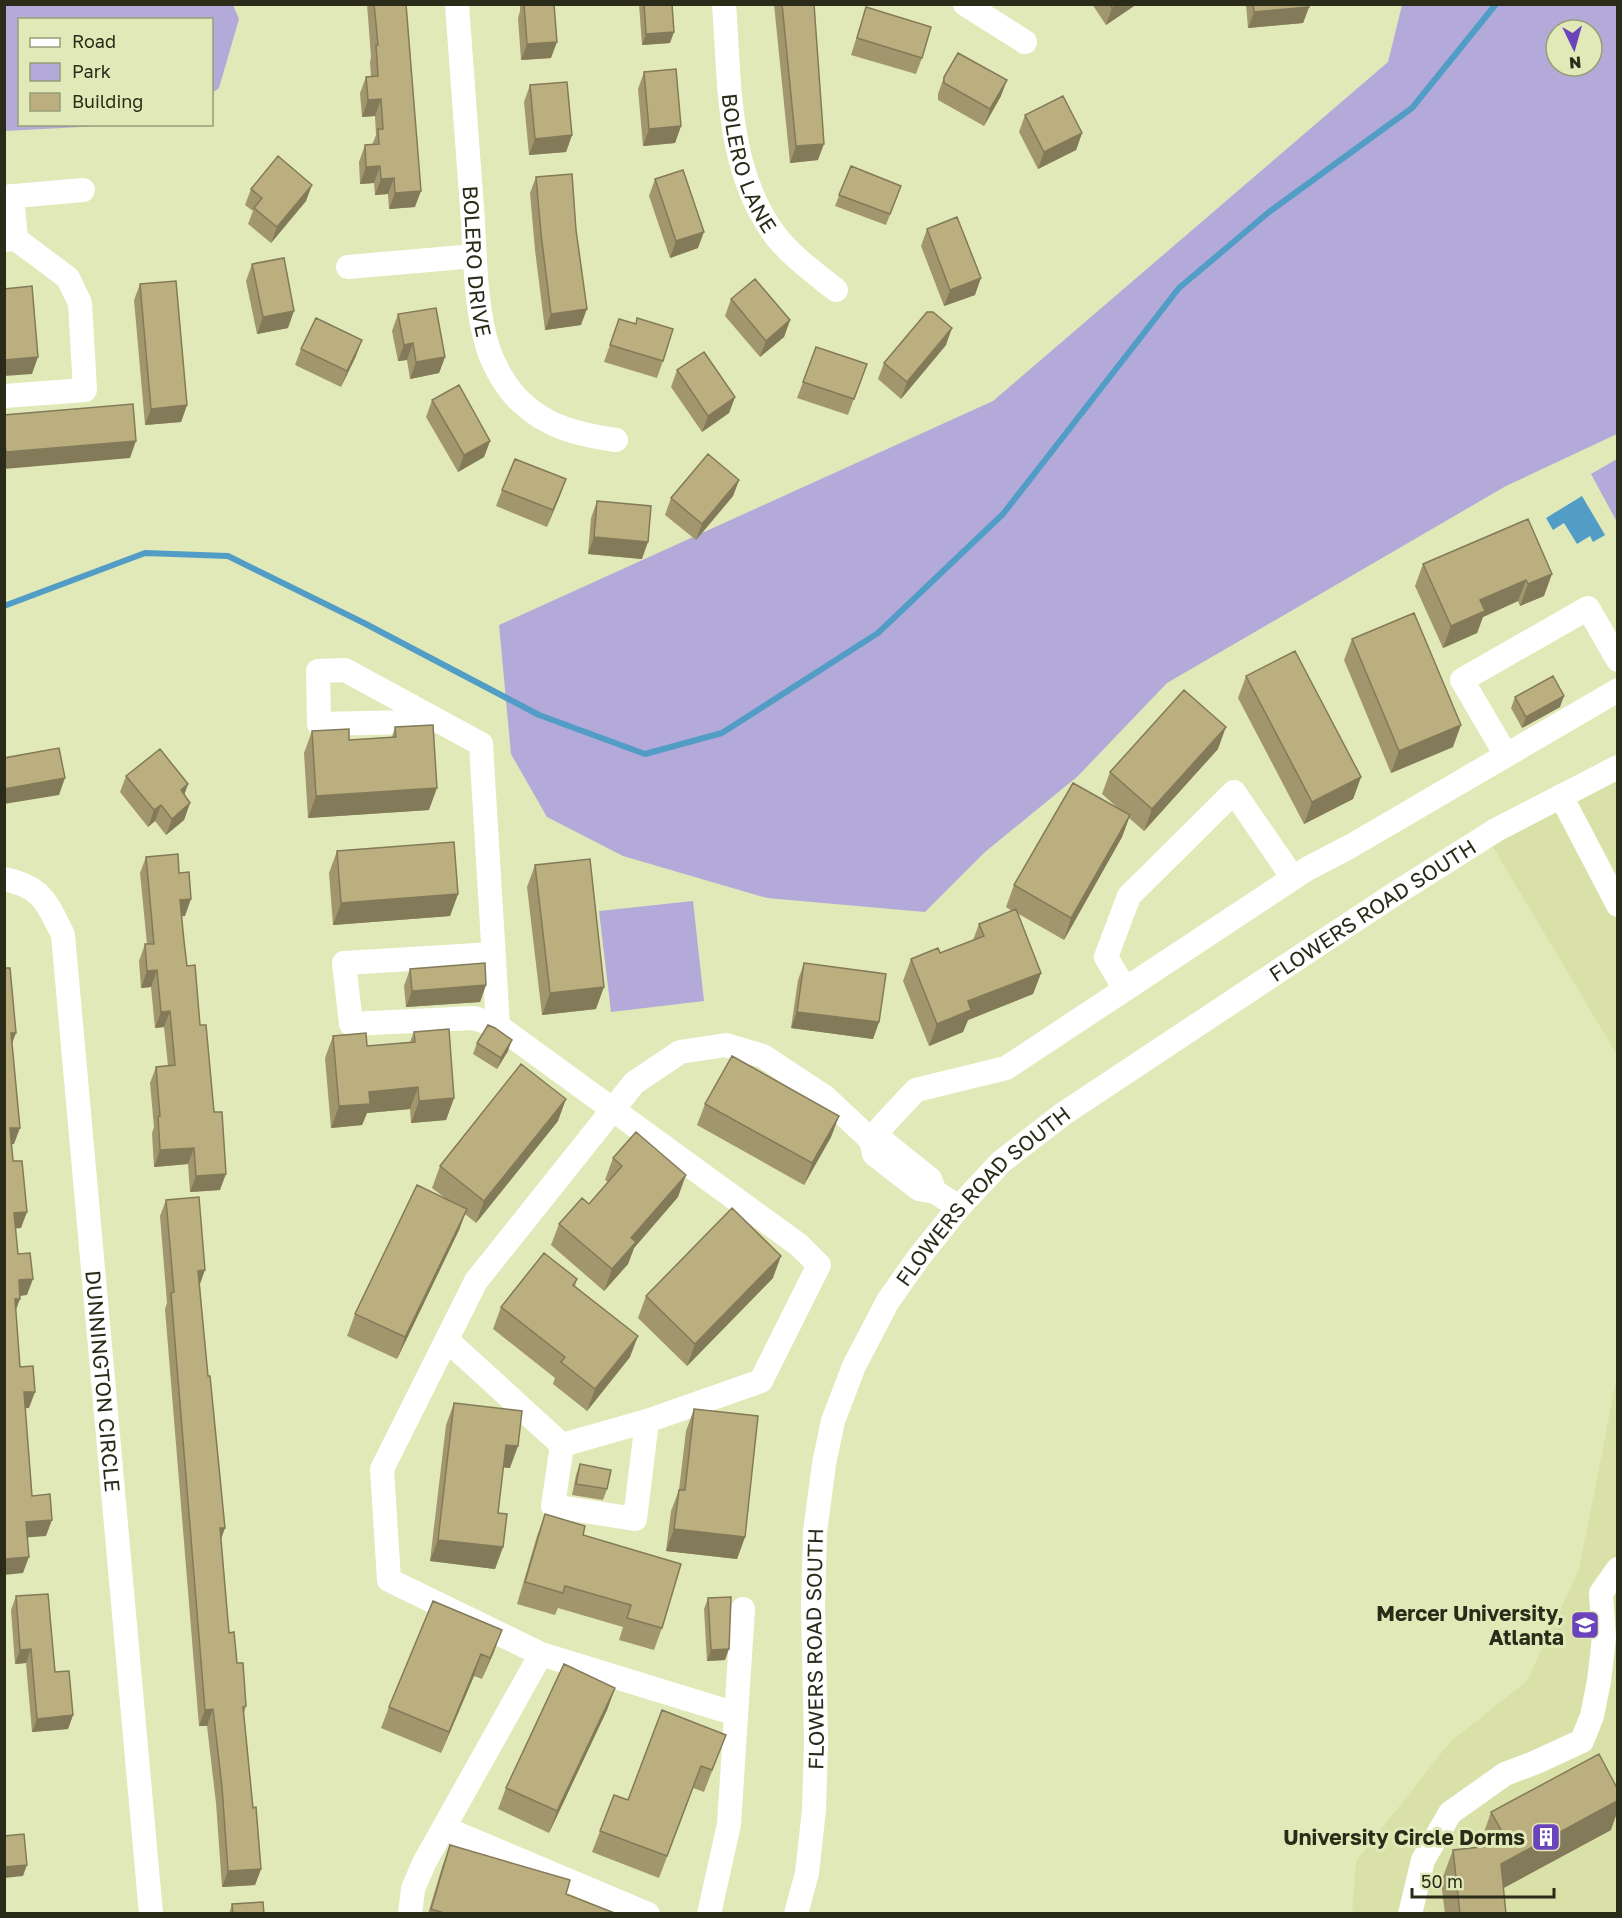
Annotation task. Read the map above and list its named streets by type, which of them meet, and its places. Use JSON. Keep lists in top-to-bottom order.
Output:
{
  "streets": {
    "street": [
      "BOLERO LANE",
      "BOLERO DRIVE",
      "FLOWERS ROAD SOUTH",
      "DUNNINGTON CIRCLE"
    ]
  },
  "places": {
    "school or university": ["Mercer University, Atlanta"],
    "building": ["University Circle Dorms"]
  },
  "legend": ["Road", "Park", "Building"],
  "scale_bar": "50 m",
  "north": "bottom"
}
